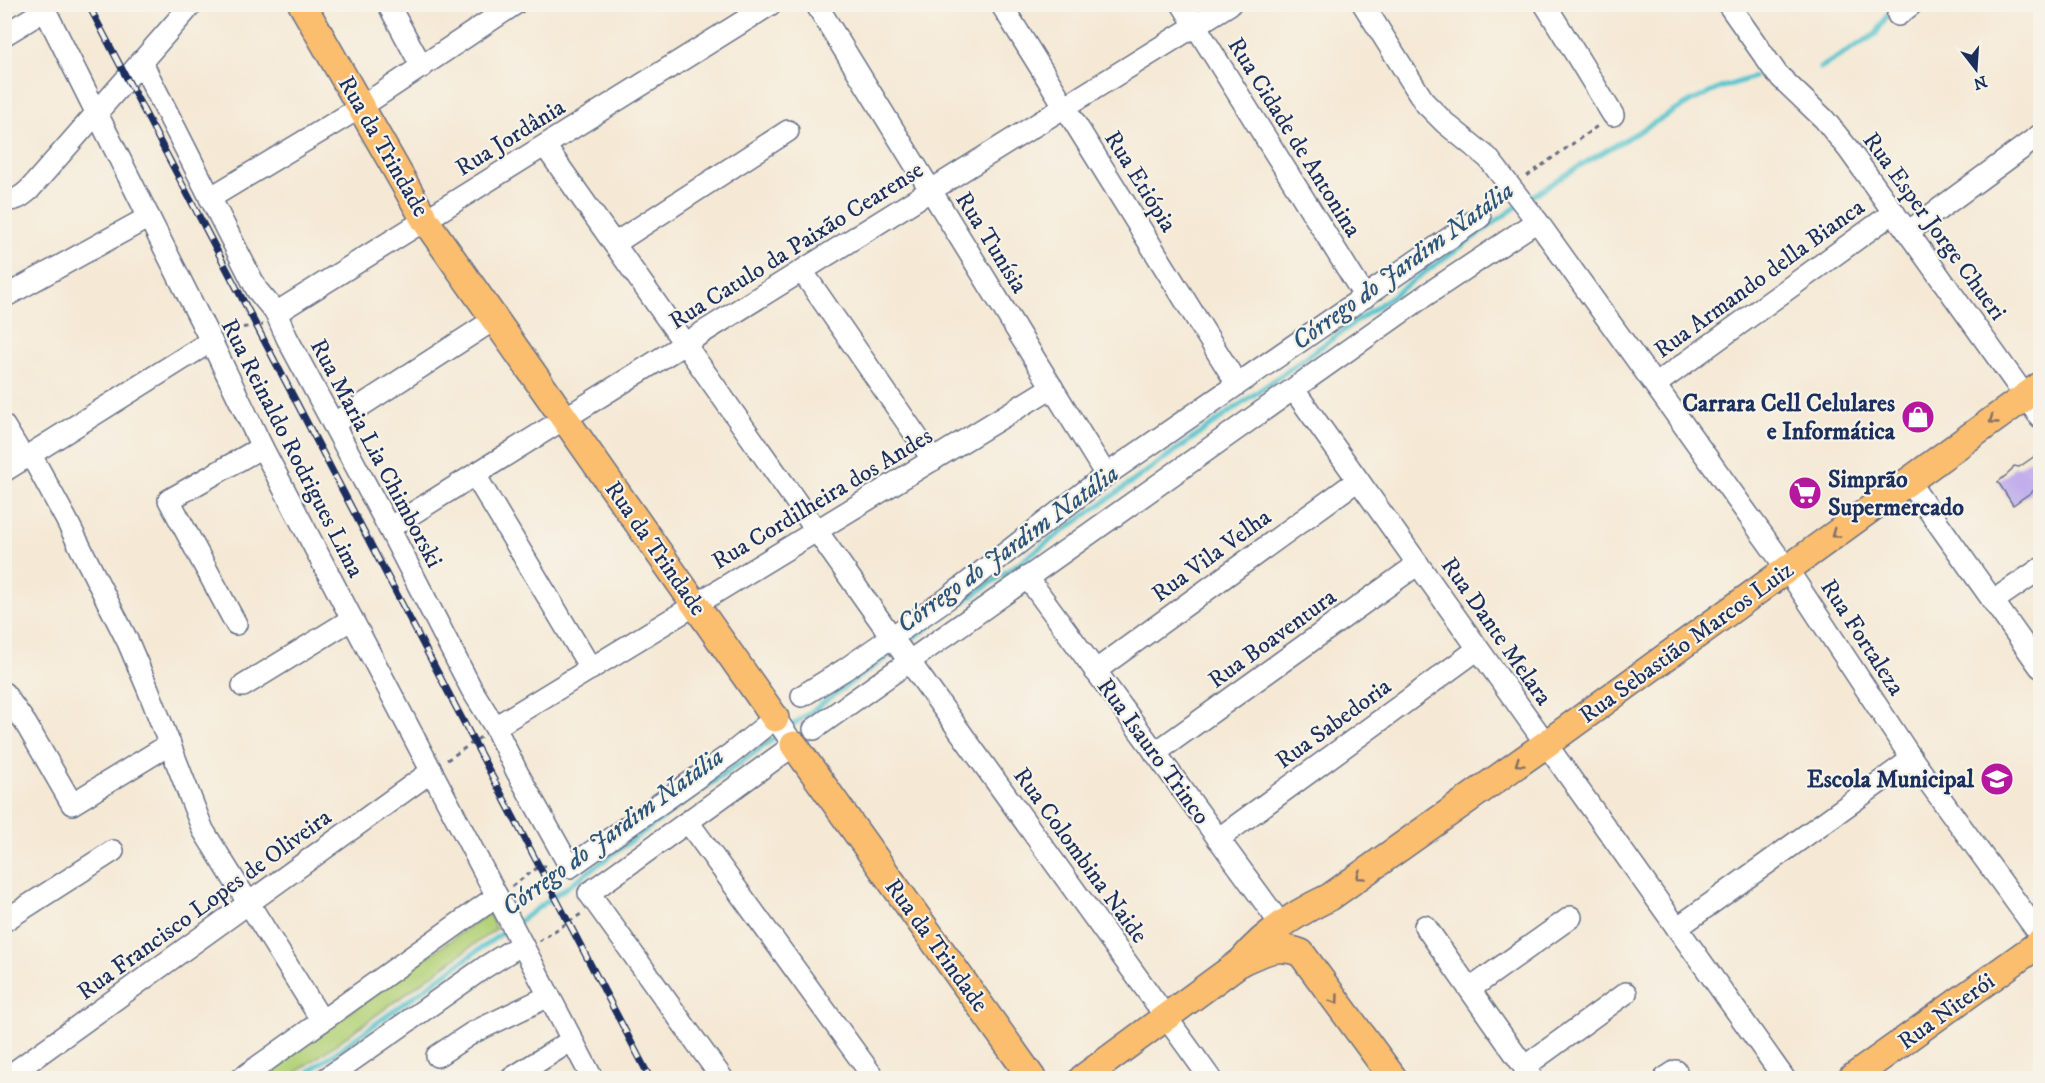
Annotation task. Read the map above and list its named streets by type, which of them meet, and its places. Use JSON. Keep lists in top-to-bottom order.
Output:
{
  "streets": {
    "main road": ["Rua da Trindade", "Rua Sebastião Marcos Luiz", "Rua Niterói"],
    "street": [
      "Rua Jordânia",
      "Rua Cidade de Antonina",
      "Rua Etiópia",
      "Rua Esper Jorge Chueri",
      "Rua Tunísia",
      "Rua Catulo da Paixão Cearense",
      "Rua Armando della Bianca",
      "Rua Reinaldo Rodrigues Lima",
      "Rua Maria Lia Chimborski",
      "Rua Cordilheira dos Andes",
      "Rua Vila Velha",
      "Rua Dante Melara",
      "Rua Fortaleza",
      "Rua Boaventura",
      "Rua Sabedoria",
      "Rua Isauro Trinco",
      "Rua Colombina Naide",
      "Rua Francisco Lopes de Oliveira"
    ]
  },
  "crossings": [
    ["Rua Jordânia", "Rua da Trindade"],
    ["Rua Jordânia", "Rua Maria Lia Chimborski"],
    ["Rua Jordânia", "Rua Colombina Naide"],
    ["Rua Cidade de Antonina", "Rua Catulo da Paixão Cearense"],
    ["Rua da Trindade", "Rua Catulo da Paixão Cearense"],
    ["Rua da Trindade", "Rua Cordilheira dos Andes"],
    ["Rua Etiópia", "Rua Catulo da Paixão Cearense"],
    ["Rua Esper Jorge Chueri", "Rua Armando della Bianca"],
    ["Rua Esper Jorge Chueri", "Rua Sebastião Marcos Luiz"],
    ["Rua Tunísia", "Rua Catulo da Paixão Cearense"],
    ["Rua Tunísia", "Rua Cordilheira dos Andes"],
    ["Rua Catulo da Paixão Cearense", "Rua Maria Lia Chimborski"],
    ["Rua Catulo da Paixão Cearense", "Rua Colombina Naide"],
    ["Rua Armando della Bianca", "Rua Fortaleza"],
    ["Rua Reinaldo Rodrigues Lima", "Rua Francisco Lopes de Oliveira"],
    ["Rua Maria Lia Chimborski", "Rua Cordilheira dos Andes"],
    ["Rua Cordilheira dos Andes", "Rua Colombina Naide"],
    ["Rua Vila Velha", "Rua Dante Melara"],
    ["Rua Vila Velha", "Rua Isauro Trinco"],
    ["Rua Dante Melara", "Rua Boaventura"],
    ["Rua Dante Melara", "Rua Sebastião Marcos Luiz"],
    ["Rua Dante Melara", "Rua Sabedoria"],
    ["Rua Fortaleza", "Rua Sebastião Marcos Luiz"],
    ["Rua Boaventura", "Rua Isauro Trinco"],
    ["Rua Sebastião Marcos Luiz", "Rua Isauro Trinco"],
    ["Rua Sebastião Marcos Luiz", "Rua Colombina Naide"],
    ["Rua Sabedoria", "Rua Isauro Trinco"]
  ],
  "one_way": ["Rua Sebastião Marcos Luiz"],
  "water": ["Córrego do Jardim Natália"],
  "places": {
    "shop": ["Carrara Cell Celulares e Informática"],
    "supermarket": ["Simprão Supermercado"],
    "school or university": ["Escola Municipal"]
  },
  "north": "bottom"
}
